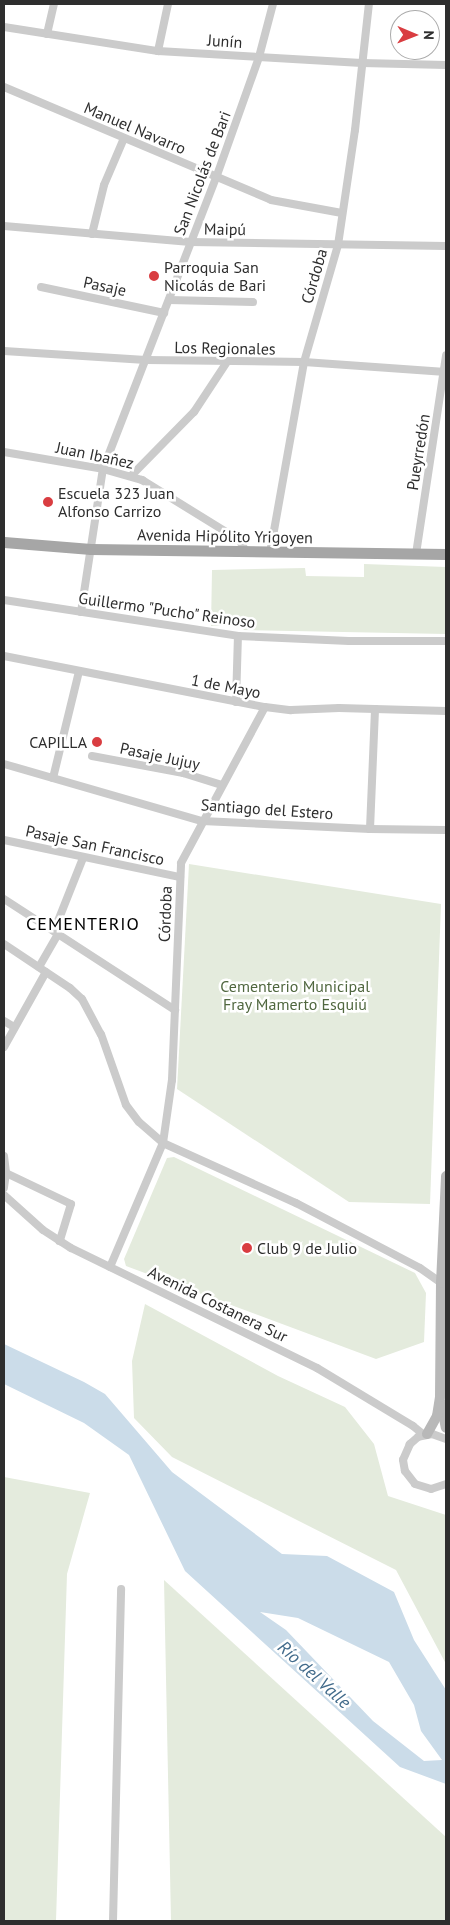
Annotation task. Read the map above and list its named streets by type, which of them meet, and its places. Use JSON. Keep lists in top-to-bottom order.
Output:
{
  "streets": {
    "main road": ["Avenida Hipólito Yrigoyen"],
    "street": [
      "Junín",
      "Manuel Navarro",
      "San Nicolás de Bari",
      "Maipú",
      "Córdoba",
      "Pasaje",
      "Los Regionales",
      "Pueyrredón",
      "Juan Ibañez",
      "Guillermo \"Pucho\" Reinoso",
      "1 de Mayo",
      "Pasaje Jujuy",
      "Santiago del Estero",
      "Pasaje San Francisco",
      "Avenida Costanera Sur"
    ]
  },
  "crossings": [
    ["Junín", "San Nicolás de Bari"],
    ["Junín", "Córdoba"],
    ["Manuel Navarro", "San Nicolás de Bari"],
    ["Manuel Navarro", "Córdoba"],
    ["San Nicolás de Bari", "Maipú"],
    ["San Nicolás de Bari", "Pasaje"],
    ["San Nicolás de Bari", "Los Regionales"],
    ["San Nicolás de Bari", "Juan Ibañez"],
    ["San Nicolás de Bari", "Avenida Hipólito Yrigoyen"],
    ["San Nicolás de Bari", "Guillermo \"Pucho\" Reinoso"],
    ["Maipú", "Córdoba"],
    ["Córdoba", "Los Regionales"],
    ["Córdoba", "Avenida Hipólito Yrigoyen"],
    ["Córdoba", "1 de Mayo"],
    ["Córdoba", "Pasaje Jujuy"],
    ["Córdoba", "Santiago del Estero"],
    ["Córdoba", "Pasaje San Francisco"],
    ["Córdoba", "Avenida Costanera Sur"],
    ["Los Regionales", "Pueyrredón"],
    ["Pueyrredón", "Avenida Hipólito Yrigoyen"],
    ["Juan Ibañez", "Avenida Hipólito Yrigoyen"]
  ],
  "districts": ["CEMENTERIO"],
  "water": ["Río del Valle"],
  "parks": ["Cementerio Municipal Fray Mamerto Esquiú"],
  "places": [
    "Parroquia San Nicolás de Bari",
    "Escuela 323 Juan Alfonso Carrizo",
    "CAPILLA",
    "Club 9 de Julio"
  ],
  "north": "right"
}
